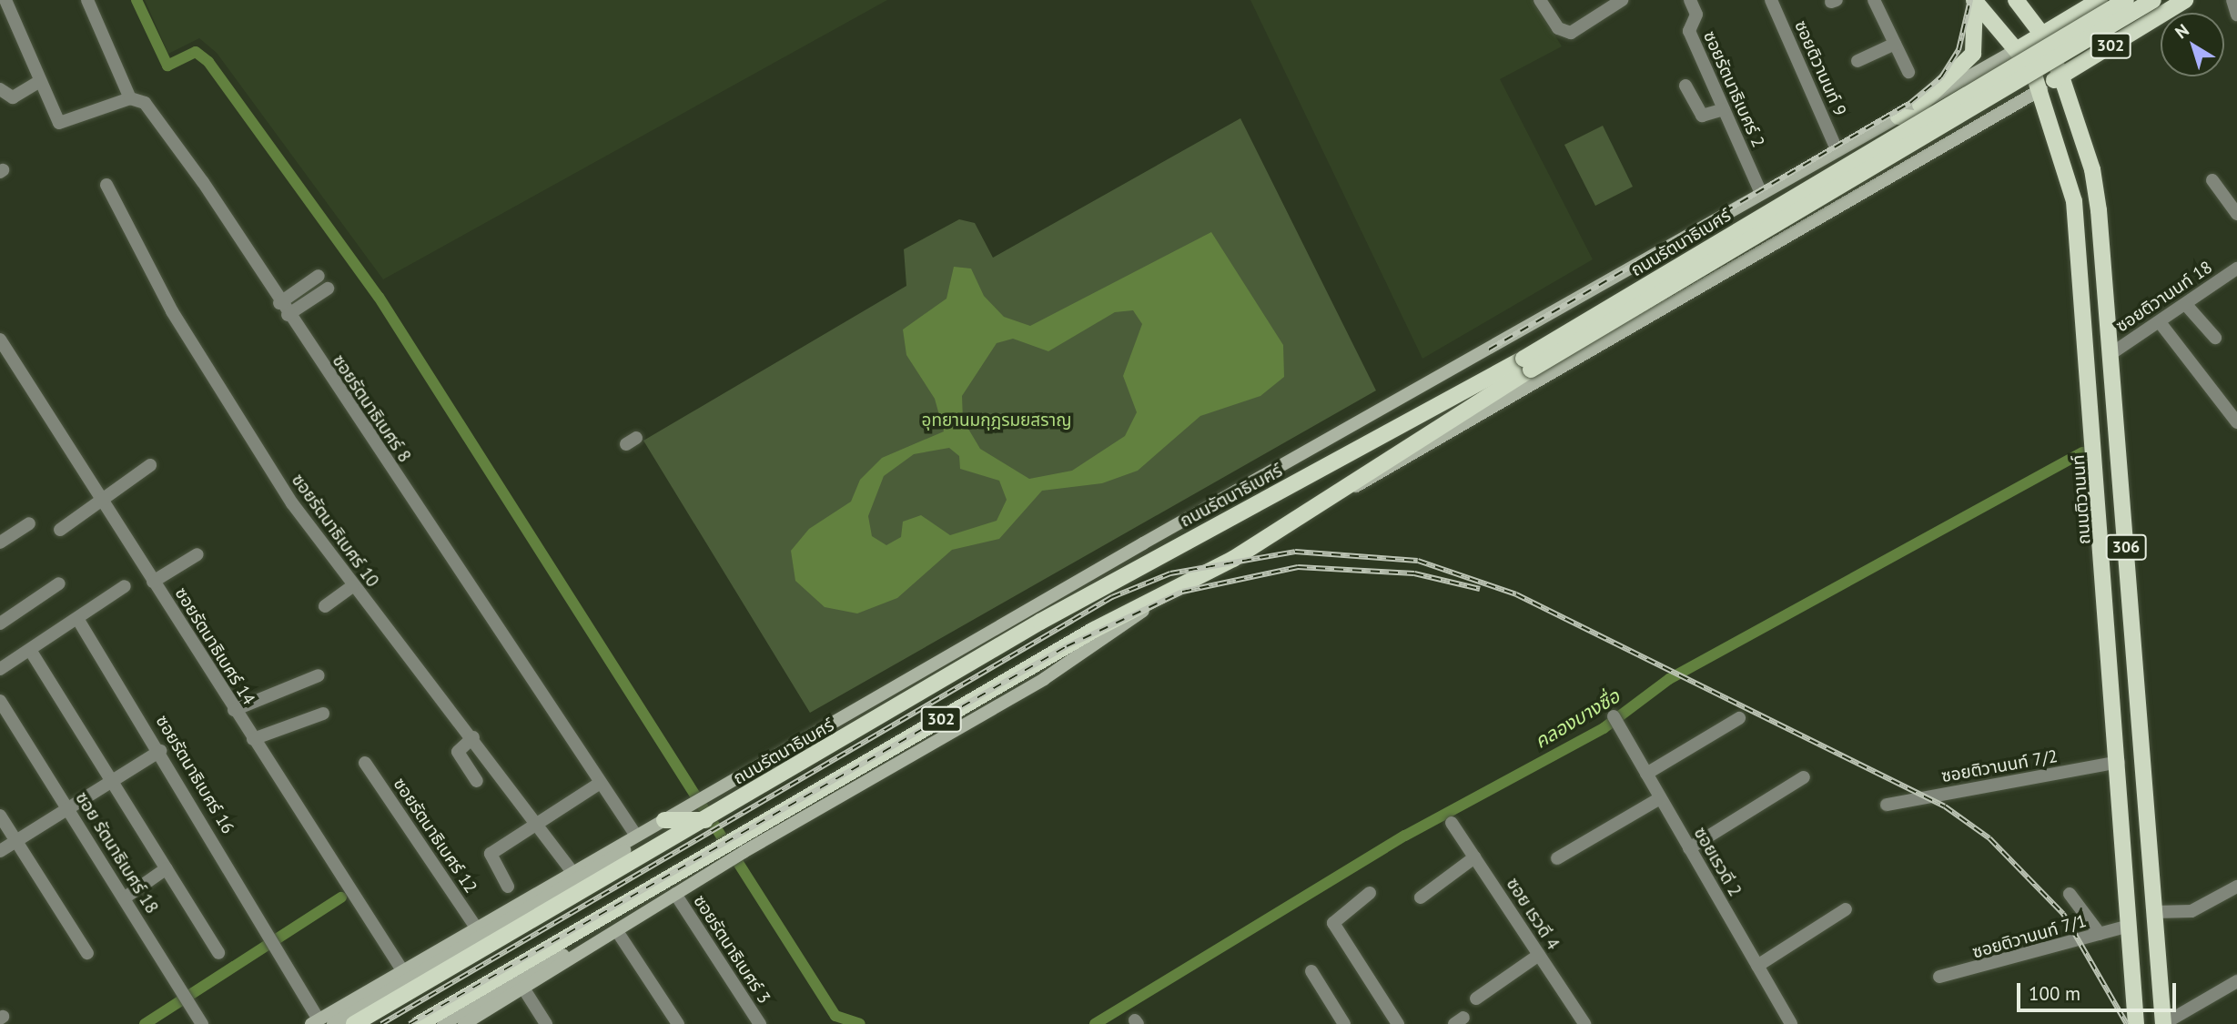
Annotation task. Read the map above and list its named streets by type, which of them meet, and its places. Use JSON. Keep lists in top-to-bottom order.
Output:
{
  "streets": {
    "main road": [
      "302",
      "ถนนรัตนาธิเบศร์",
      "ถนนติวานนท์",
      "306"
    ],
    "street": [
      "ซอยติวานนท์ 9",
      "ซอยรัตนาธิเบศร์ 2",
      "ซอยติวานนท์ 18",
      "ซอยรัตนาธิเบศร์ 8",
      "ซอยรัตนาธิเบศร์ 10",
      "ซอยรัตนาธิเบศร์ 14",
      "ซอยติวานนท์ 7/2",
      "ซอยรัตนาธิเบศร์ 16",
      "ซอยรัตนาธิเบศร์ 12",
      "ซอย รัตนาธิเบศร์ 18",
      "ซอยเรวดี 2",
      "ซอย เรวดี 4",
      "ซอยติวานนท์ 7/1",
      "ซอยรัตนาธิเบศร์ 3"
    ]
  },
  "crossings": [
    ["302", "ถนนรัตนาธิเบศร์"],
    ["302", "306"],
    ["ซอยติวานนท์ 9", "ถนนรัตนาธิเบศร์"],
    ["ซอยรัตนาธิเบศร์ 2", "ถนนรัตนาธิเบศร์"],
    ["ถนนรัตนาธิเบศร์", "ซอยรัตนาธิเบศร์ 8"],
    ["ถนนรัตนาธิเบศร์", "ถนนติวานนท์"],
    ["ถนนรัตนาธิเบศร์", "ซอยรัตนาธิเบศร์ 10"],
    ["ถนนรัตนาธิเบศร์", "306"],
    ["ถนนรัตนาธิเบศร์", "ซอยรัตนาธิเบศร์ 14"],
    ["ถนนรัตนาธิเบศร์", "ซอยรัตนาธิเบศร์ 16"],
    ["ถนนรัตนาธิเบศร์", "ซอยรัตนาธิเบศร์ 12"],
    ["ถนนรัตนาธิเบศร์", "ซอยรัตนาธิเบศร์ 3"],
    ["ซอยติวานนท์ 18", "306"],
    ["ถนนติวานนท์", "ซอยติวานนท์ 7/2"],
    ["ถนนติวานนท์", "ซอยติวานนท์ 7/1"]
  ],
  "water": ["คลองบางซื่อ"],
  "parks": ["อุทยานมกุฎรมยสราญ"],
  "scale_bar": "100 m",
  "north": "top left"
}
